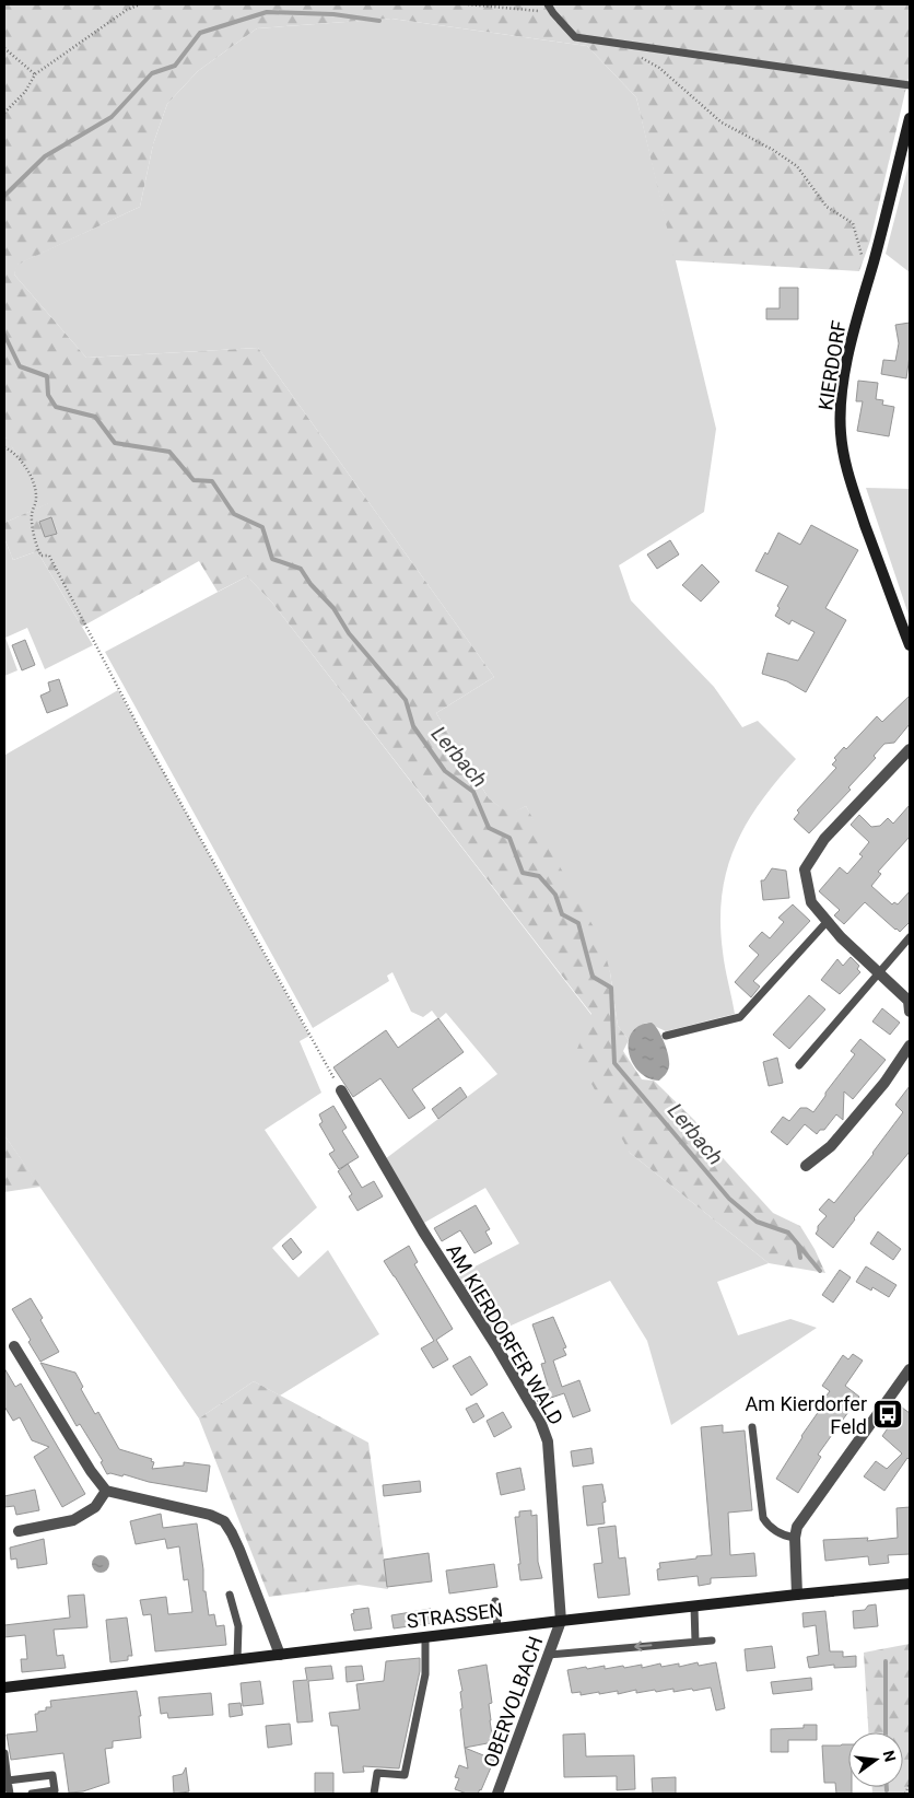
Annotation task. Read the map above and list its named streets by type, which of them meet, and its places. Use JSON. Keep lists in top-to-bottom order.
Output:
{
  "streets": {
    "main road": ["KIERDORF", "STRASSEN"],
    "street": ["AM KIERDORFER WALD", "OBERVOLBACH"]
  },
  "crossings": [
    ["AM KIERDORFER WALD", "STRASSEN"],
    ["AM KIERDORFER WALD", "OBERVOLBACH"],
    ["STRASSEN", "OBERVOLBACH"]
  ],
  "water": ["Lerbach"],
  "places": {
    "bus stop": ["Am Kierdorfer Feld"]
  },
  "north": "right"
}
